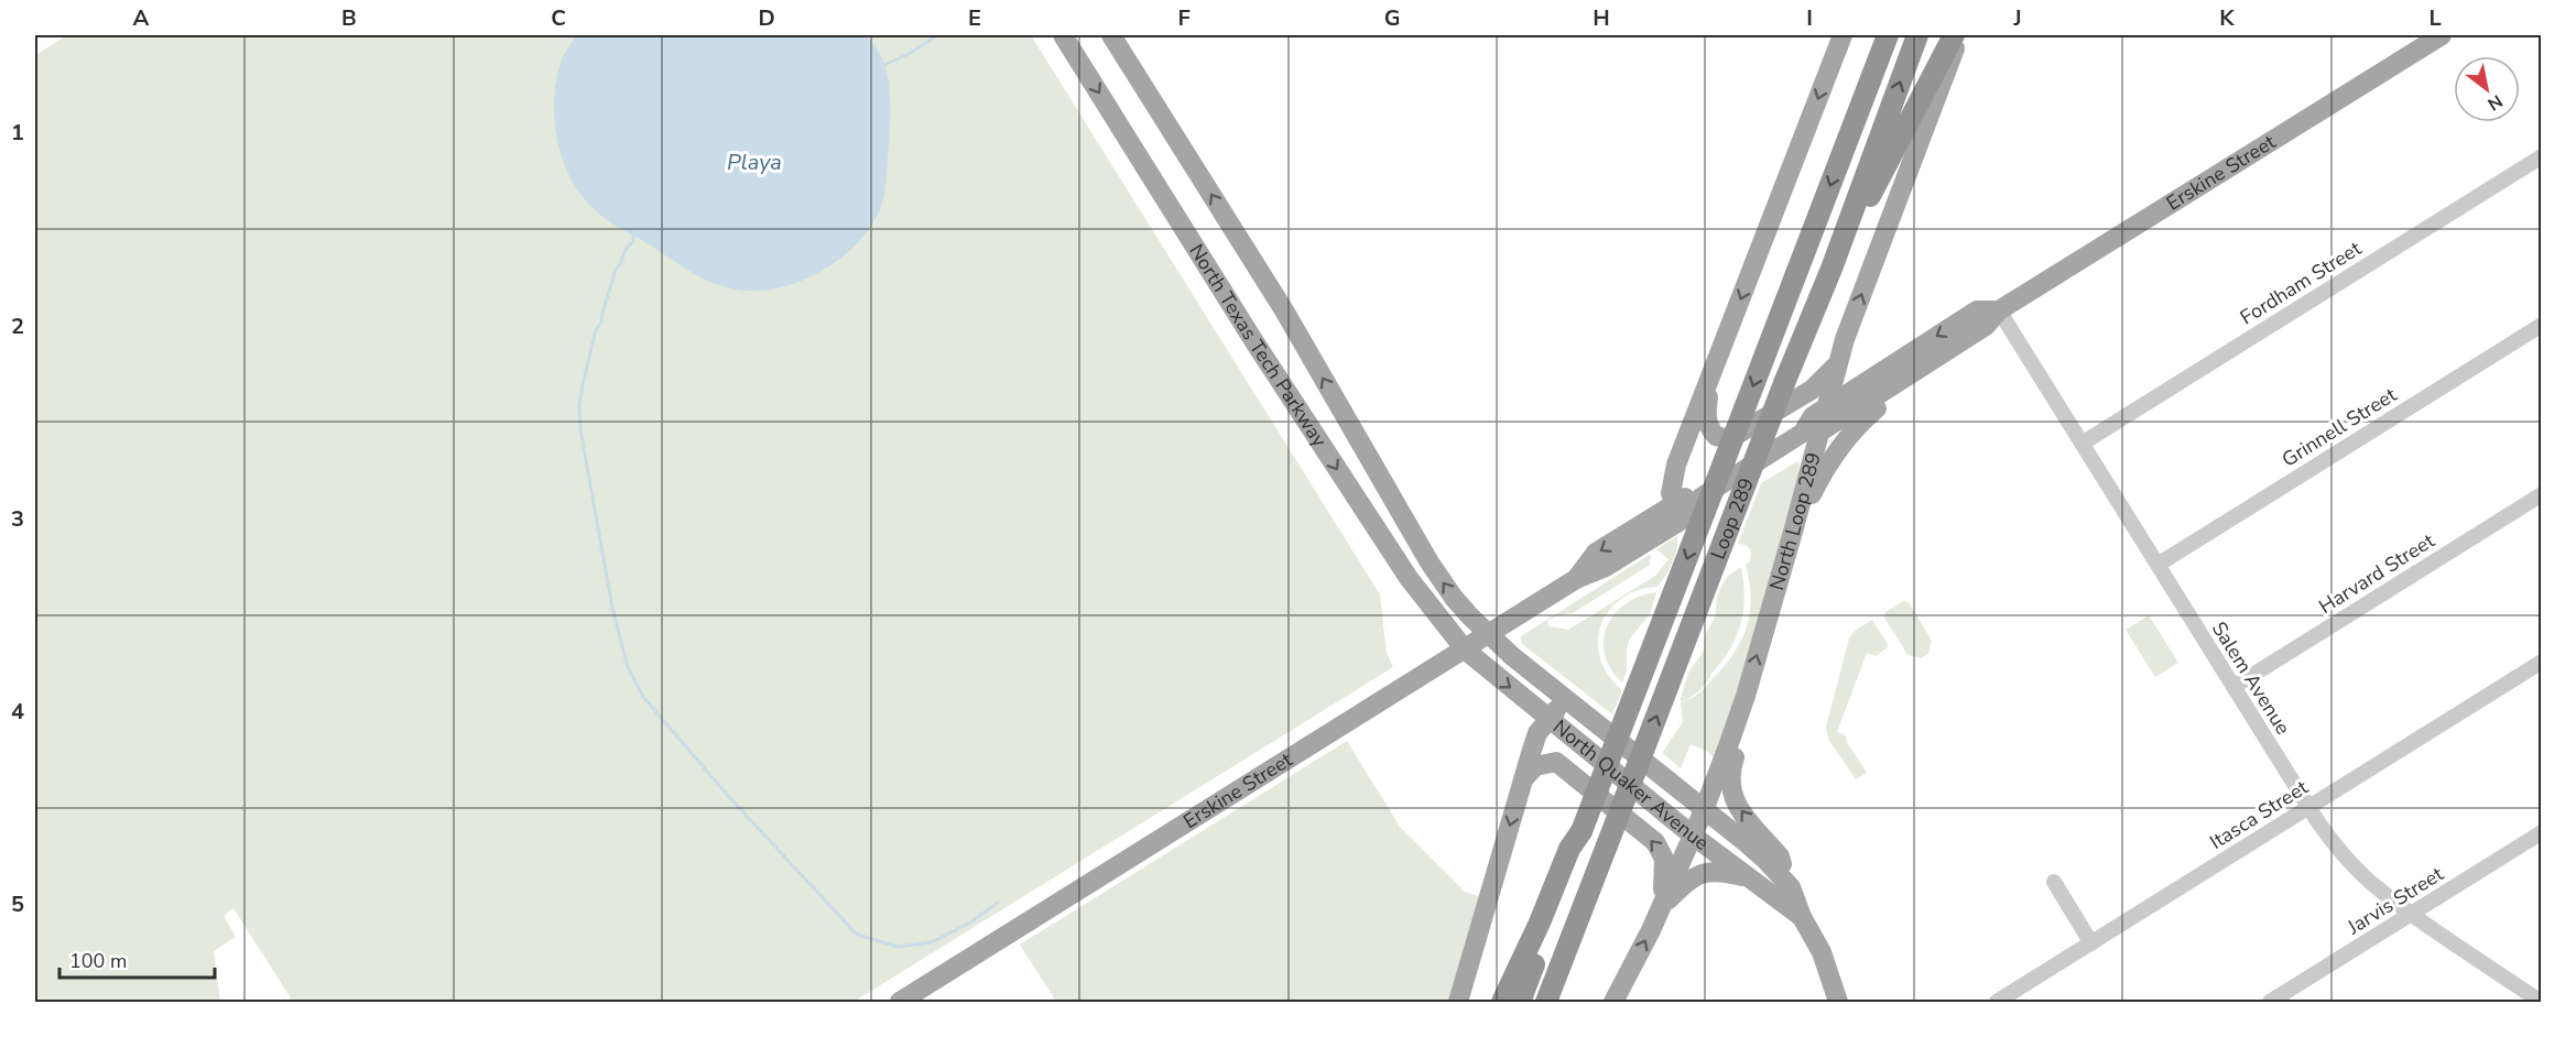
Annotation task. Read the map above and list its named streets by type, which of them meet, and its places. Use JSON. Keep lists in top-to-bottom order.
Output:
{
  "streets": {
    "highway": ["Loop 289"],
    "main road": [
      "Erskine Street",
      "North Texas Tech Parkway",
      "North Loop 289",
      "North Quaker Avenue"
    ],
    "street": [
      "Fordham Street",
      "Grinnell Street",
      "Harvard Street",
      "Salem Avenue",
      "Itasca Street",
      "Jarvis Street"
    ]
  },
  "crossings": [
    ["Erskine Street", "North Texas Tech Parkway"],
    ["Erskine Street", "North Loop 289"],
    ["Erskine Street", "Salem Avenue"],
    ["Erskine Street", "North Quaker Avenue"],
    ["Fordham Street", "Salem Avenue"],
    ["North Texas Tech Parkway", "North Quaker Avenue"],
    ["Grinnell Street", "Salem Avenue"],
    ["North Loop 289", "North Quaker Avenue"],
    ["Harvard Street", "Salem Avenue"],
    ["Salem Avenue", "Itasca Street"],
    ["Salem Avenue", "Jarvis Street"]
  ],
  "water": ["Playa"],
  "scale_bar": "100 m",
  "north": "bottom right",
  "grid": {
    "columns": [
      "A",
      "B",
      "C",
      "D",
      "E",
      "F",
      "G",
      "H",
      "I",
      "J",
      "K",
      "L"
    ],
    "rows": [
      "1",
      "2",
      "3",
      "4",
      "5"
    ]
  }
}
